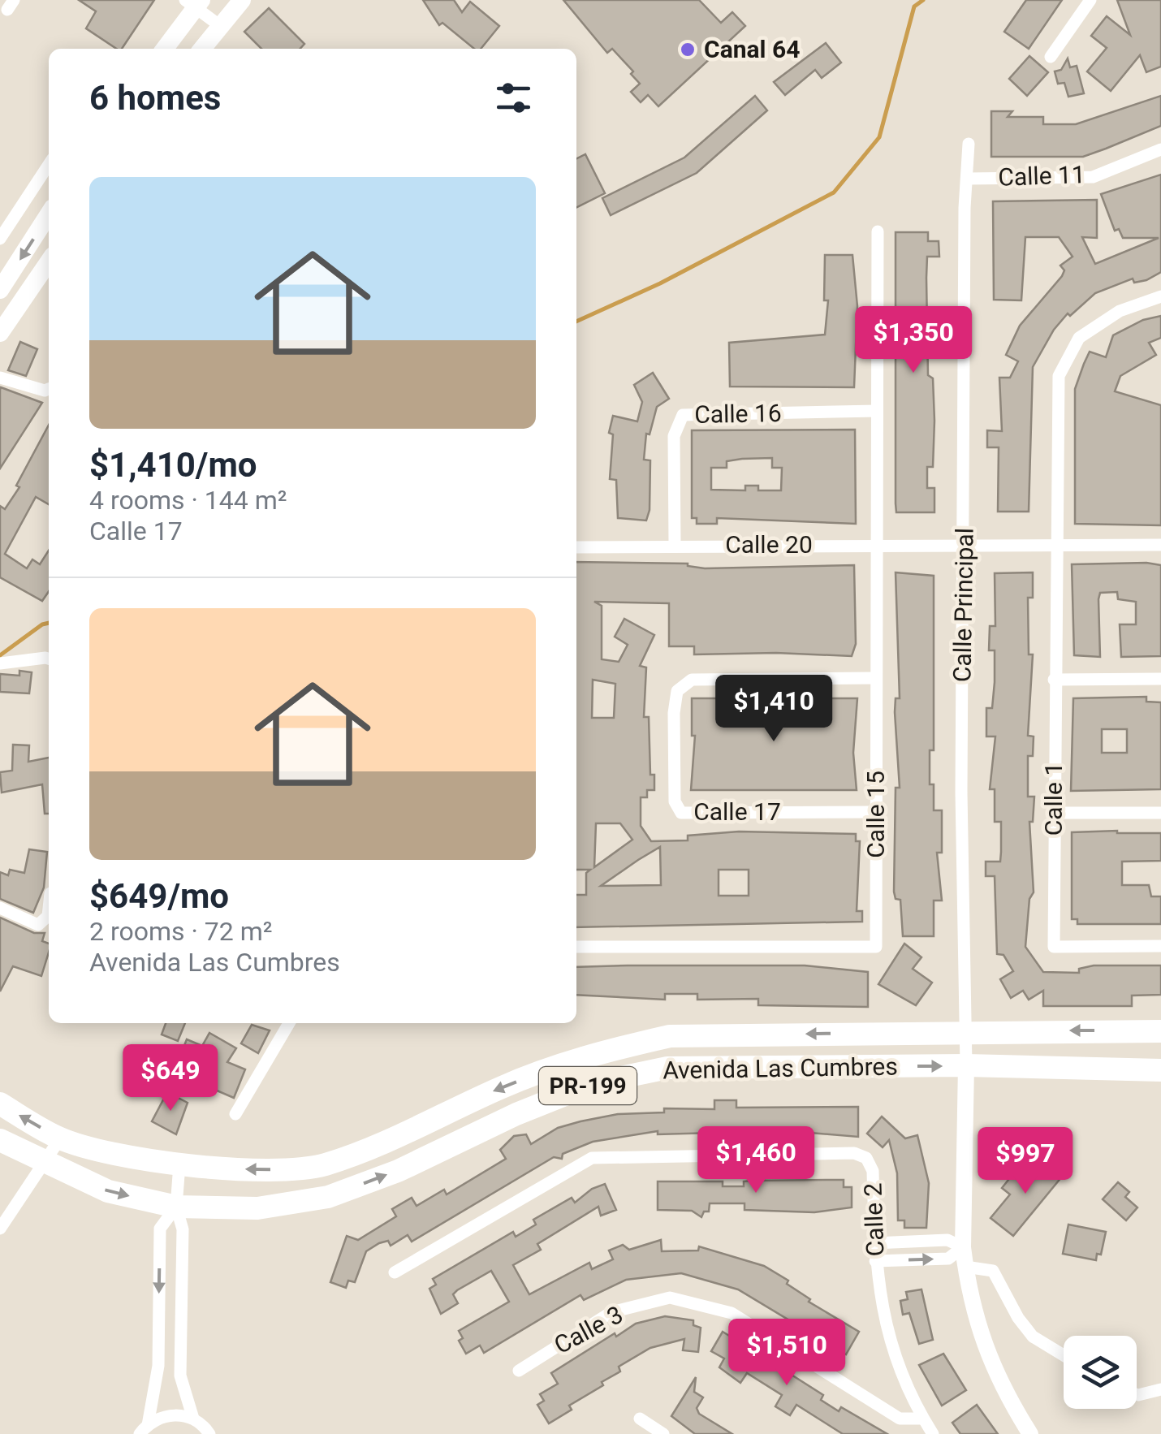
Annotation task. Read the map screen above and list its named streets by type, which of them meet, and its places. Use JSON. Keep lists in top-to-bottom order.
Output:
{
  "streets": {
    "highway": ["Avenida Las Cumbres", "PR-199"],
    "street": [
      "Calle 11",
      "Calle 16",
      "Calle 20",
      "Calle Principal",
      "Calle 1",
      "Calle 17",
      "Calle 15",
      "Calle 2",
      "Calle 3"
    ]
  },
  "crossings": [
    ["Calle 11", "Calle Principal"],
    ["Calle 16", "Calle 20"],
    ["Calle 16", "Calle 15"],
    ["Calle 20", "Calle Principal"],
    ["Calle 20", "Calle 15"],
    ["Calle Principal", "Avenida Las Cumbres"],
    ["Calle 17", "Calle 15"],
    ["Calle 2", "Calle 3"]
  ],
  "places": ["Canal 64"],
  "page": {
    "heading": "6 homes",
    "list": [
      {
        "name": "$1,410/mo",
        "note": "4 rooms · 144 m² · Calle 17"
      },
      {
        "name": "$649/mo",
        "note": "2 rooms · 72 m² · Avenida Las Cumbres"
      }
    ],
    "price": [
      "$1,350",
      "$1,410",
      "$649",
      "$1,460",
      "$997",
      "$1,510"
    ]
  }
}
